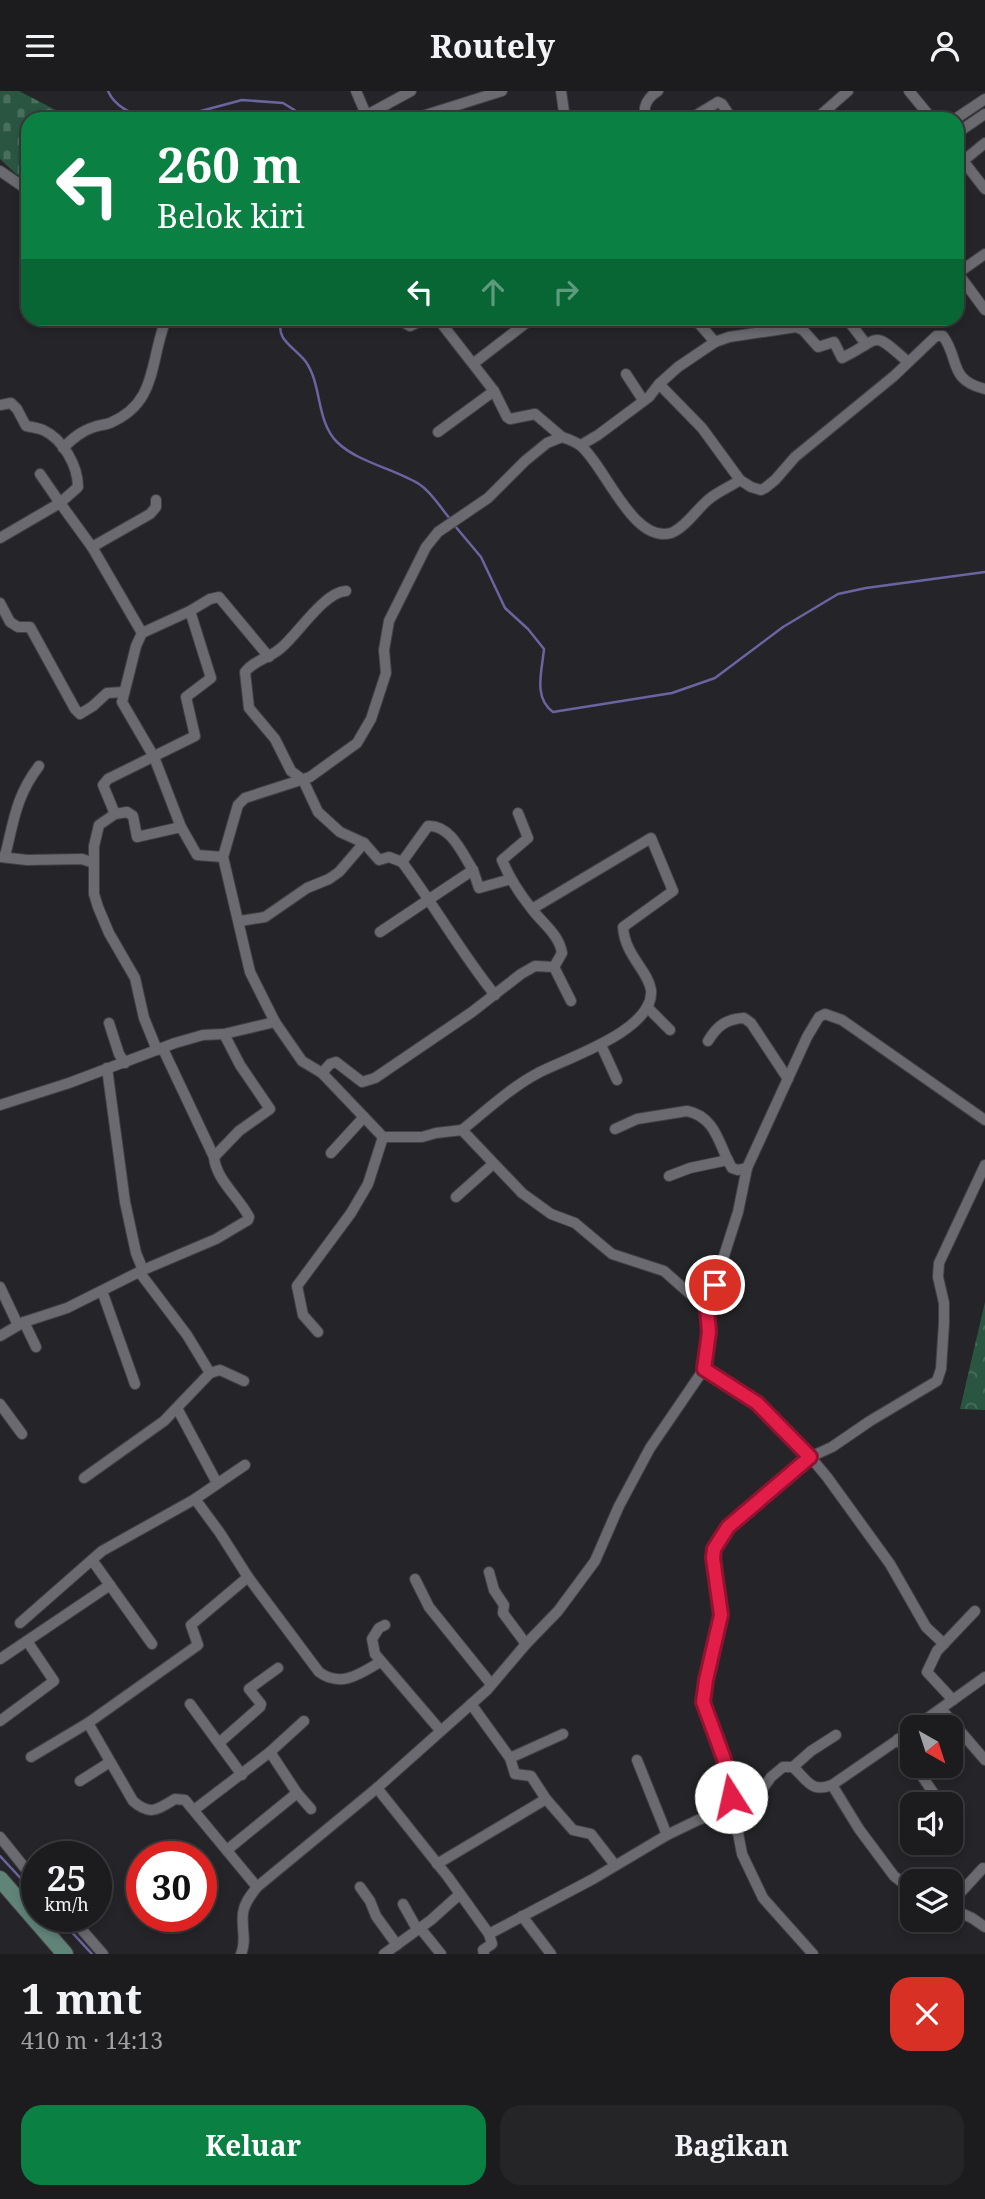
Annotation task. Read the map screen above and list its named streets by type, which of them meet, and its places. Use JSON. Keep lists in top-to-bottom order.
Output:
{
  "north": "bottom right",
  "page": {
    "header": "Routely",
    "turn": ["260 m", "Belok kiri"],
    "speed": "25 km/h",
    "limit": "30",
    "heading": ["1 mnt", "410 m · 14:13"],
    "buttons": ["Keluar", "Bagikan"]
  }
}
